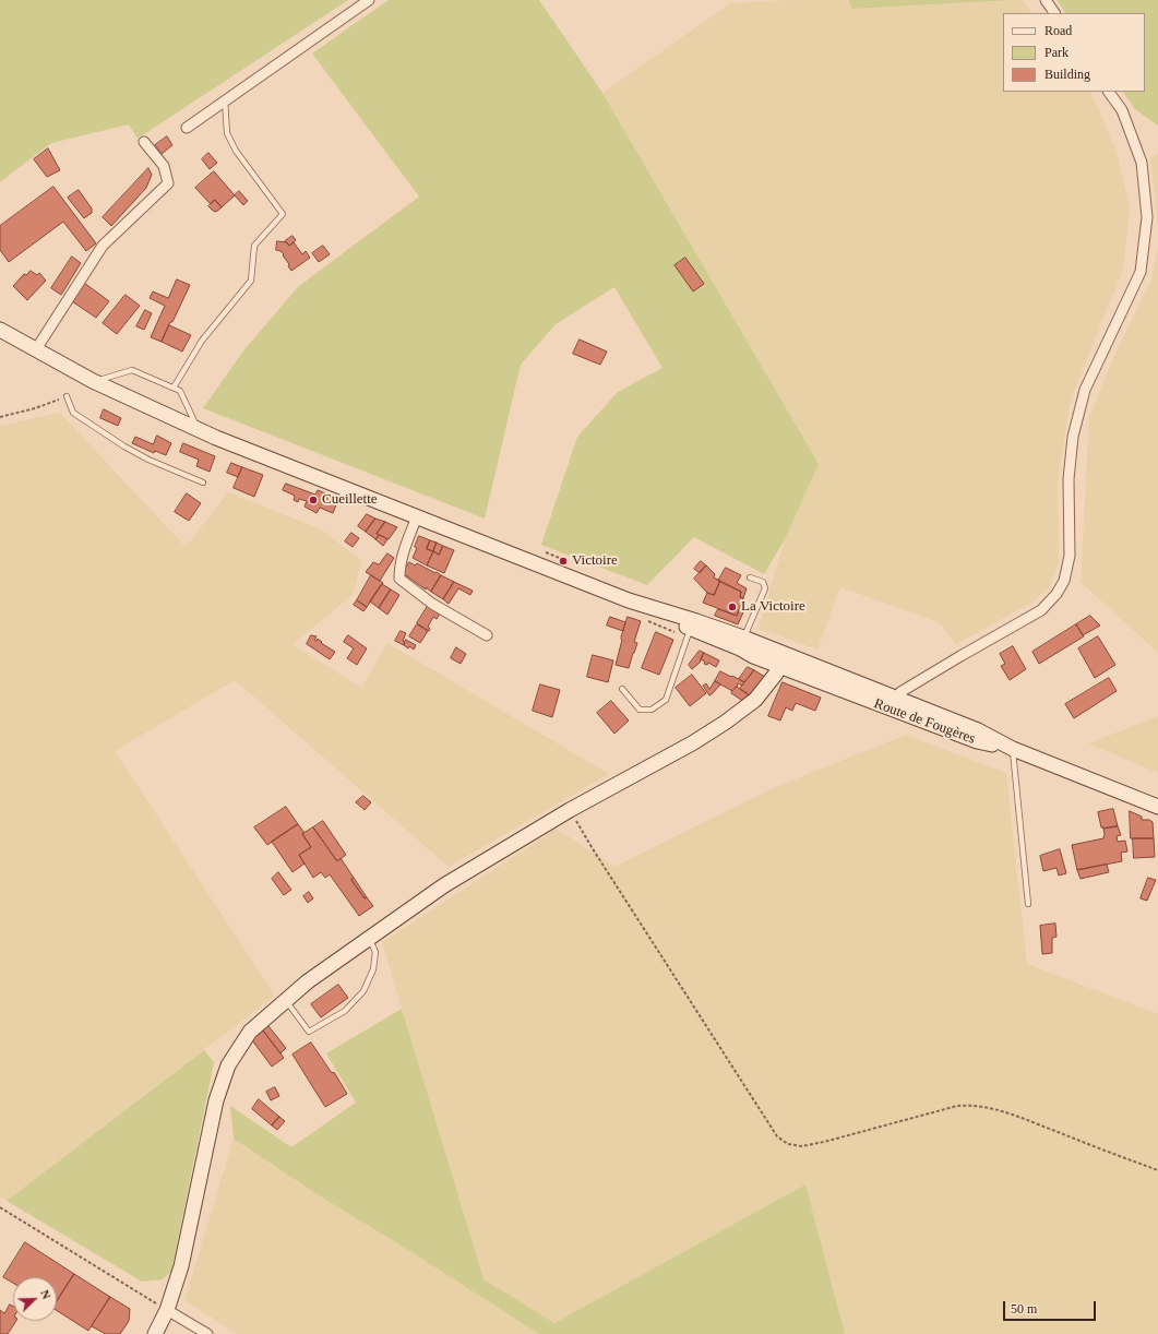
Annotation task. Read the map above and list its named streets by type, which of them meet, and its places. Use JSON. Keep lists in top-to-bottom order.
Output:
{
  "streets": {
    "main road": ["Route de Fougères"]
  },
  "places": ["Cueillette", "Victoire", "La Victoire"],
  "legend": ["Road", "Park", "Building"],
  "scale_bar": "50 m",
  "north": "top right"
}
